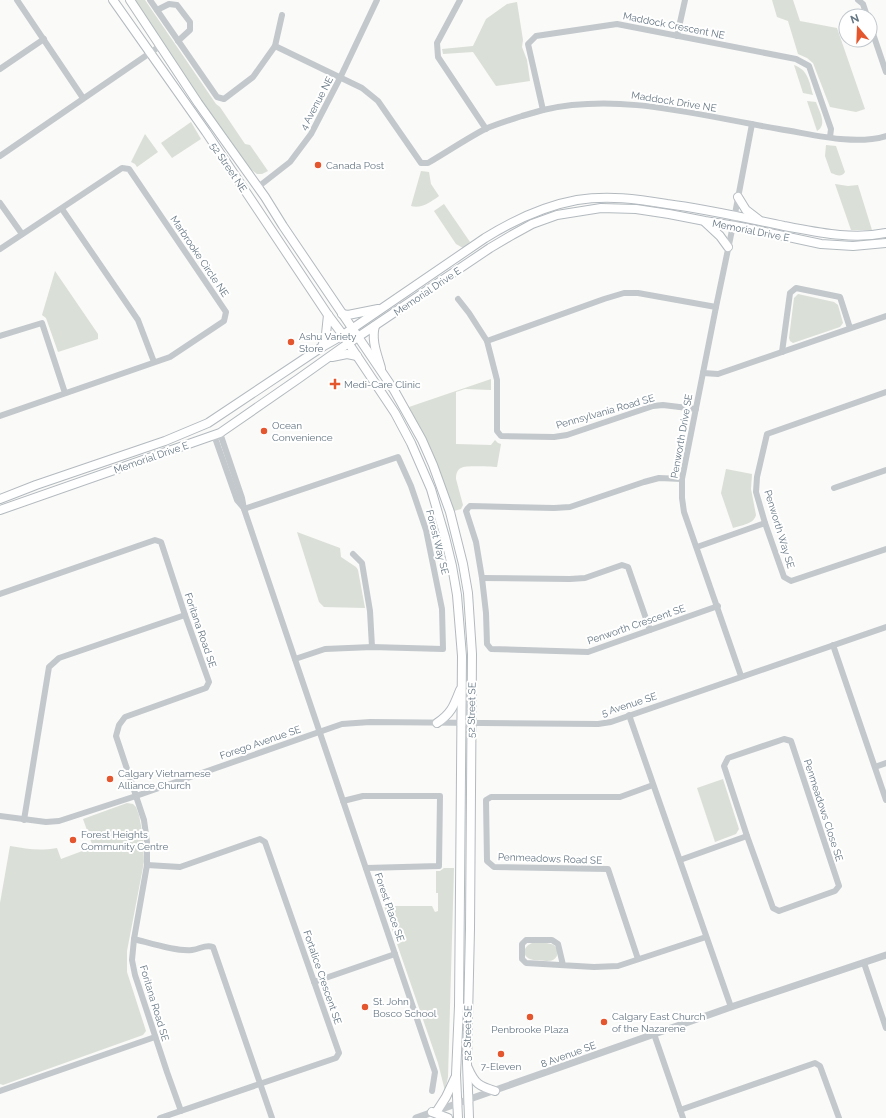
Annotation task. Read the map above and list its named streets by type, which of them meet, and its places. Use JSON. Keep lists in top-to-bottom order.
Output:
{
  "streets": {
    "main road": ["52 Street NE", "Memorial Drive E", "52 Street SE"],
    "street": [
      "Maddock Crescent NE",
      "Maddock Drive NE",
      "4 Avenue NE",
      "Marbrooke Circle NE",
      "Pennsylvania Road SE",
      "Penworth Drive SE",
      "Penworth Way SE",
      "Forest Way SE",
      "Penworth Crescent SE",
      "Foritana Road SE",
      "5 Avenue SE",
      "Forego Avenue SE",
      "Penmeadows Close SE",
      "Penmeadows Road SE",
      "Forest Place SE",
      "Fortalice Crescent SE",
      "8 Avenue SE"
    ]
  },
  "crossings": [
    ["Maddock Crescent NE", "Maddock Drive NE"],
    ["Maddock Drive NE", "4 Avenue NE"],
    ["Maddock Drive NE", "Penworth Drive SE"],
    ["4 Avenue NE", "52 Street NE"],
    ["52 Street NE", "Memorial Drive E"],
    ["52 Street NE", "52 Street SE"],
    ["Memorial Drive E", "Penworth Drive SE"],
    ["Memorial Drive E", "52 Street SE"],
    ["Memorial Drive E", "Forest Place SE"],
    ["Pennsylvania Road SE", "Penworth Drive SE"],
    ["Penworth Drive SE", "Penworth Crescent SE"],
    ["Penworth Drive SE", "5 Avenue SE"],
    ["Forest Way SE", "Forest Place SE"],
    ["Foritana Road SE", "Forego Avenue SE"],
    ["Foritana Road SE", "Fortalice Crescent SE"],
    ["5 Avenue SE", "52 Street SE"],
    ["5 Avenue SE", "Forego Avenue SE"],
    ["5 Avenue SE", "Forest Place SE"],
    ["52 Street SE", "8 Avenue SE"],
    ["Forego Avenue SE", "Forest Place SE"]
  ],
  "places": {
    "other": [
      "Canada Post",
      "Ashu Variety Store",
      "Ocean Convenience",
      "Calgary Vietnamese Alliance Church",
      "Forest Heights Community Centre",
      "St. John Bosco School",
      "Penbrooke Plaza",
      "Calgary East Church of the Nazarene",
      "7-Eleven"
    ],
    "health": ["Medi-Care Clinic"]
  },
  "north": "top"
}
